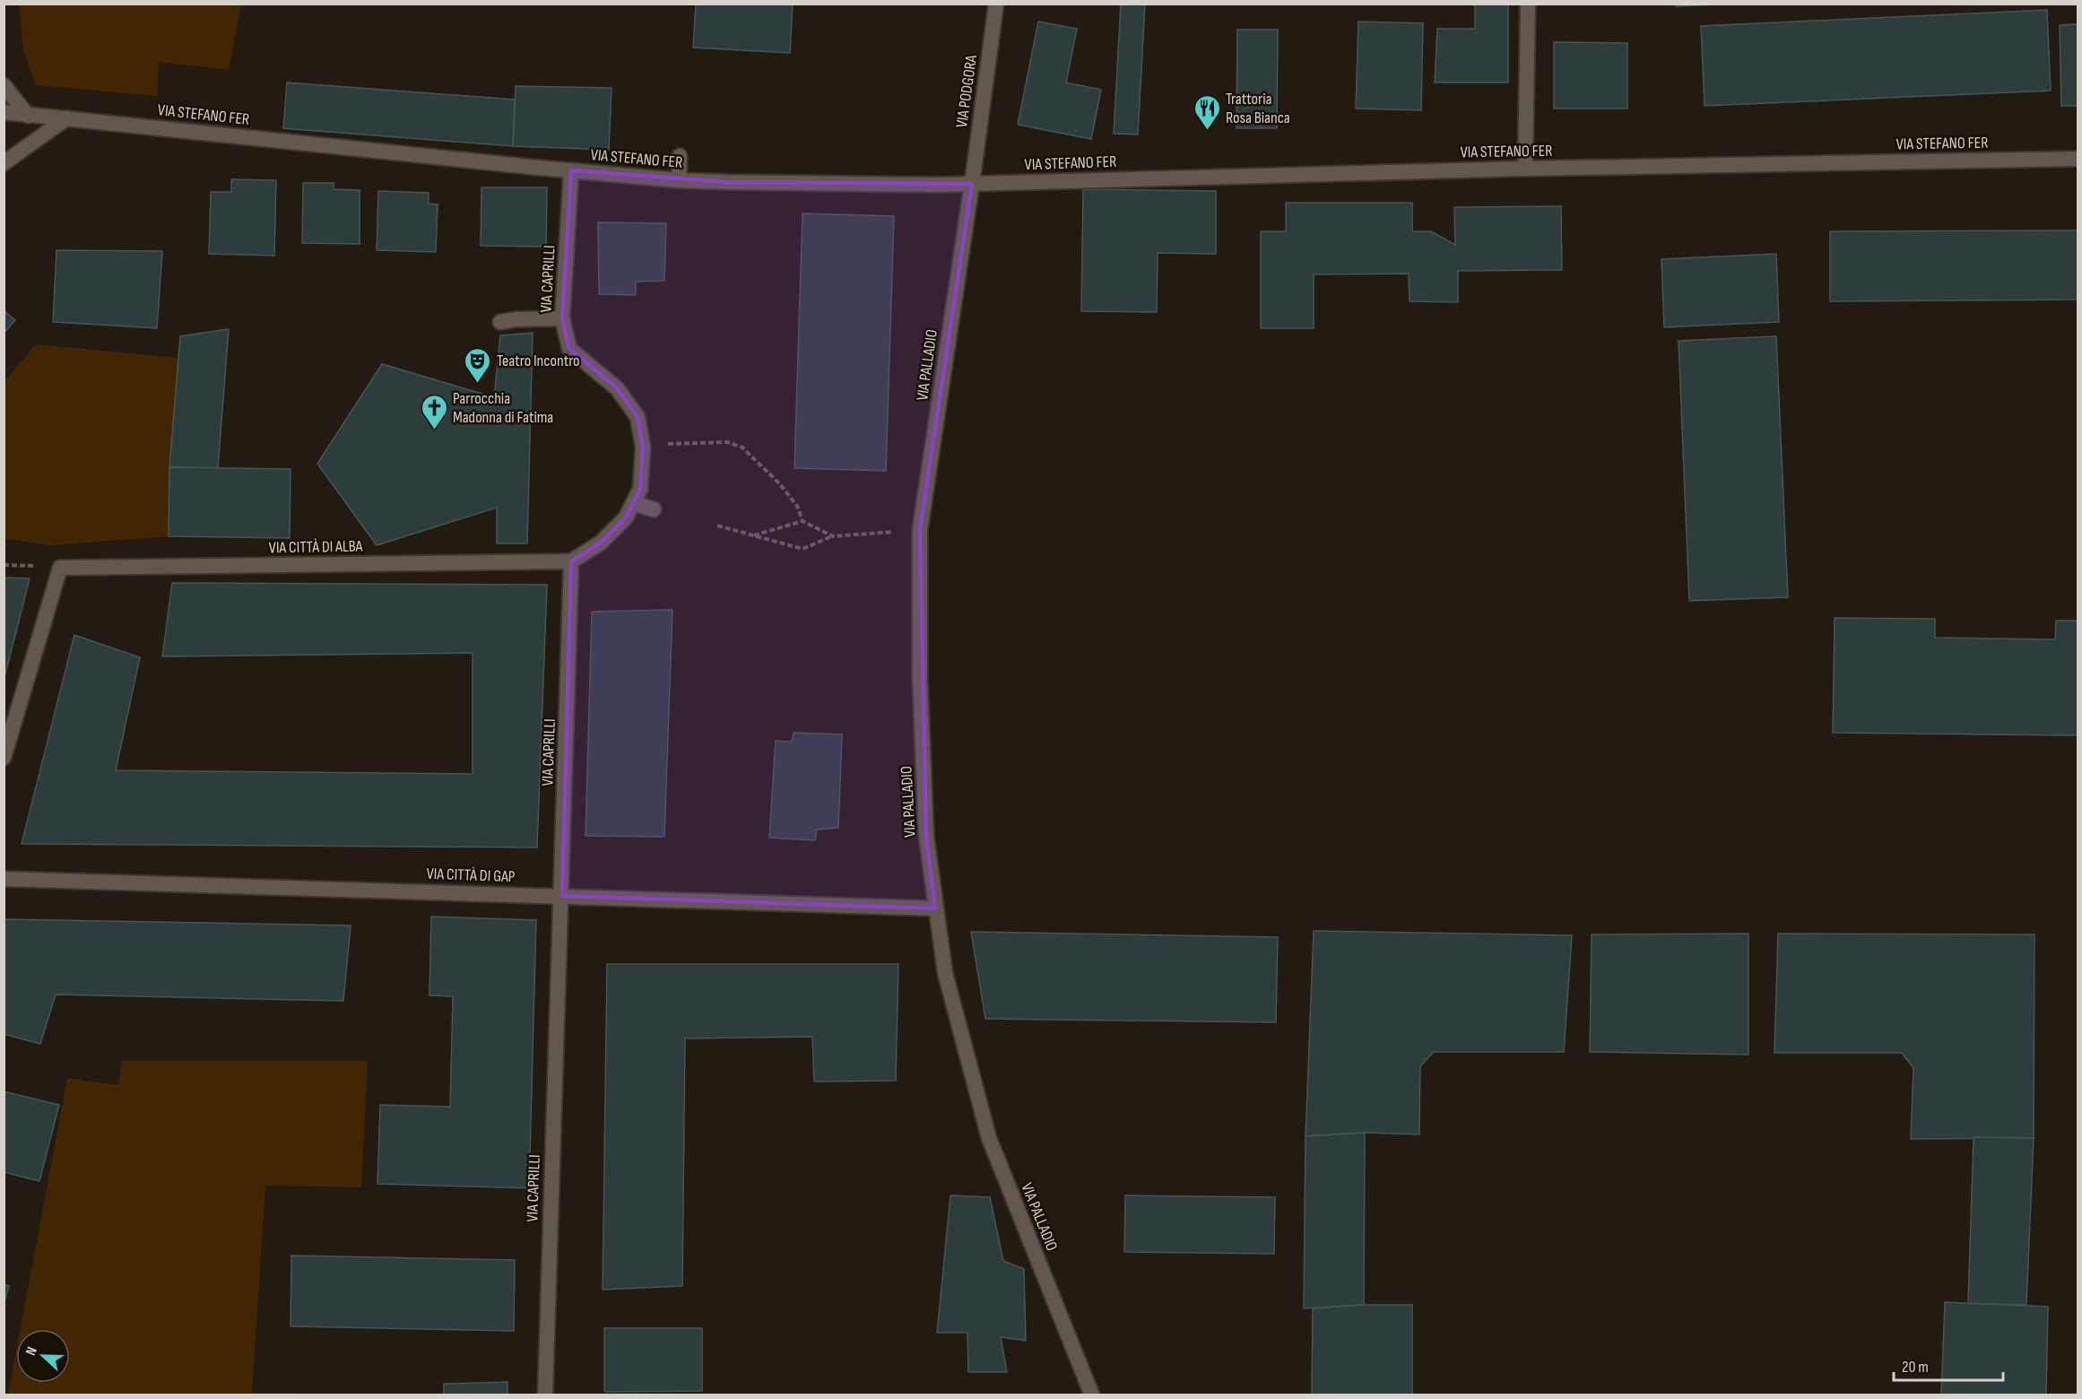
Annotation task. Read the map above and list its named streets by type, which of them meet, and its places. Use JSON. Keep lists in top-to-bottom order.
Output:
{
  "streets": {
    "street": [
      "VIA PODGORA",
      "VIA STEFANO FER",
      "VIA CAPRILLI",
      "VIA PALLADIO",
      "VIA CITTÀ DI ALBA",
      "VIA CITTÀ DI GAP"
    ]
  },
  "crossings": [
    ["VIA PODGORA", "VIA STEFANO FER"],
    ["VIA PODGORA", "VIA PALLADIO"],
    ["VIA STEFANO FER", "VIA CAPRILLI"],
    ["VIA STEFANO FER", "VIA PALLADIO"],
    ["VIA CAPRILLI", "VIA CITTÀ DI ALBA"],
    ["VIA CAPRILLI", "VIA CITTÀ DI GAP"],
    ["VIA PALLADIO", "VIA CITTÀ DI GAP"]
  ],
  "places": {
    "restaurant": ["Trattoria Rosa Bianca"],
    "theatre": ["Teatro Incontro"],
    "church": ["Parrocchia Madonna di Fatima"]
  },
  "scale_bar": "20 m",
  "north": "left"
}
